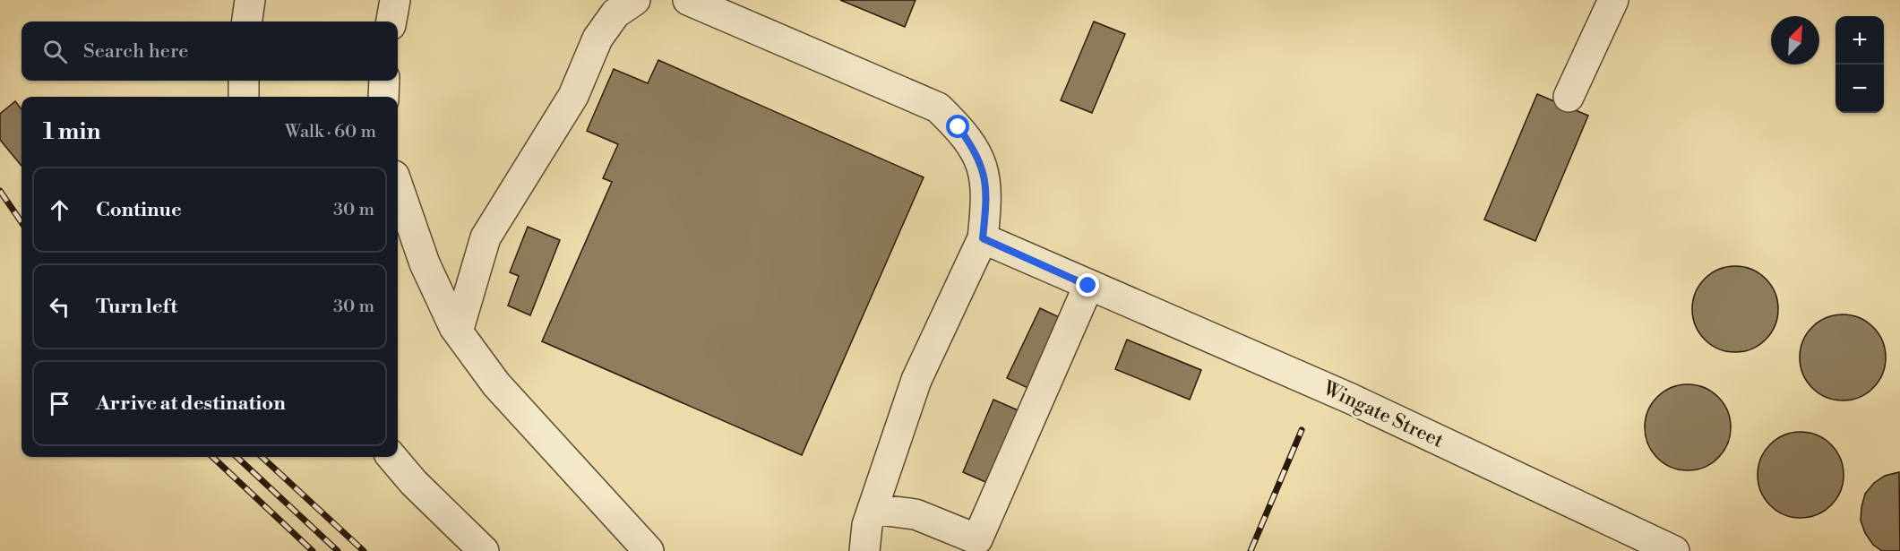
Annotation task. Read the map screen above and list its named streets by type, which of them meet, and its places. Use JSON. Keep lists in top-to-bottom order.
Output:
{
  "streets": {
    "street": ["Wingate Street"]
  },
  "north": "top right",
  "page": {
    "map_buttons": ["+", "−"],
    "search": "Search here",
    "heading": ["1 min", "Walk · 60 m"],
    "list": [
      ["Continue", "30 m"],
      ["Turn left", "30 m"],
      "Arrive at destination"
    ]
  }
}
